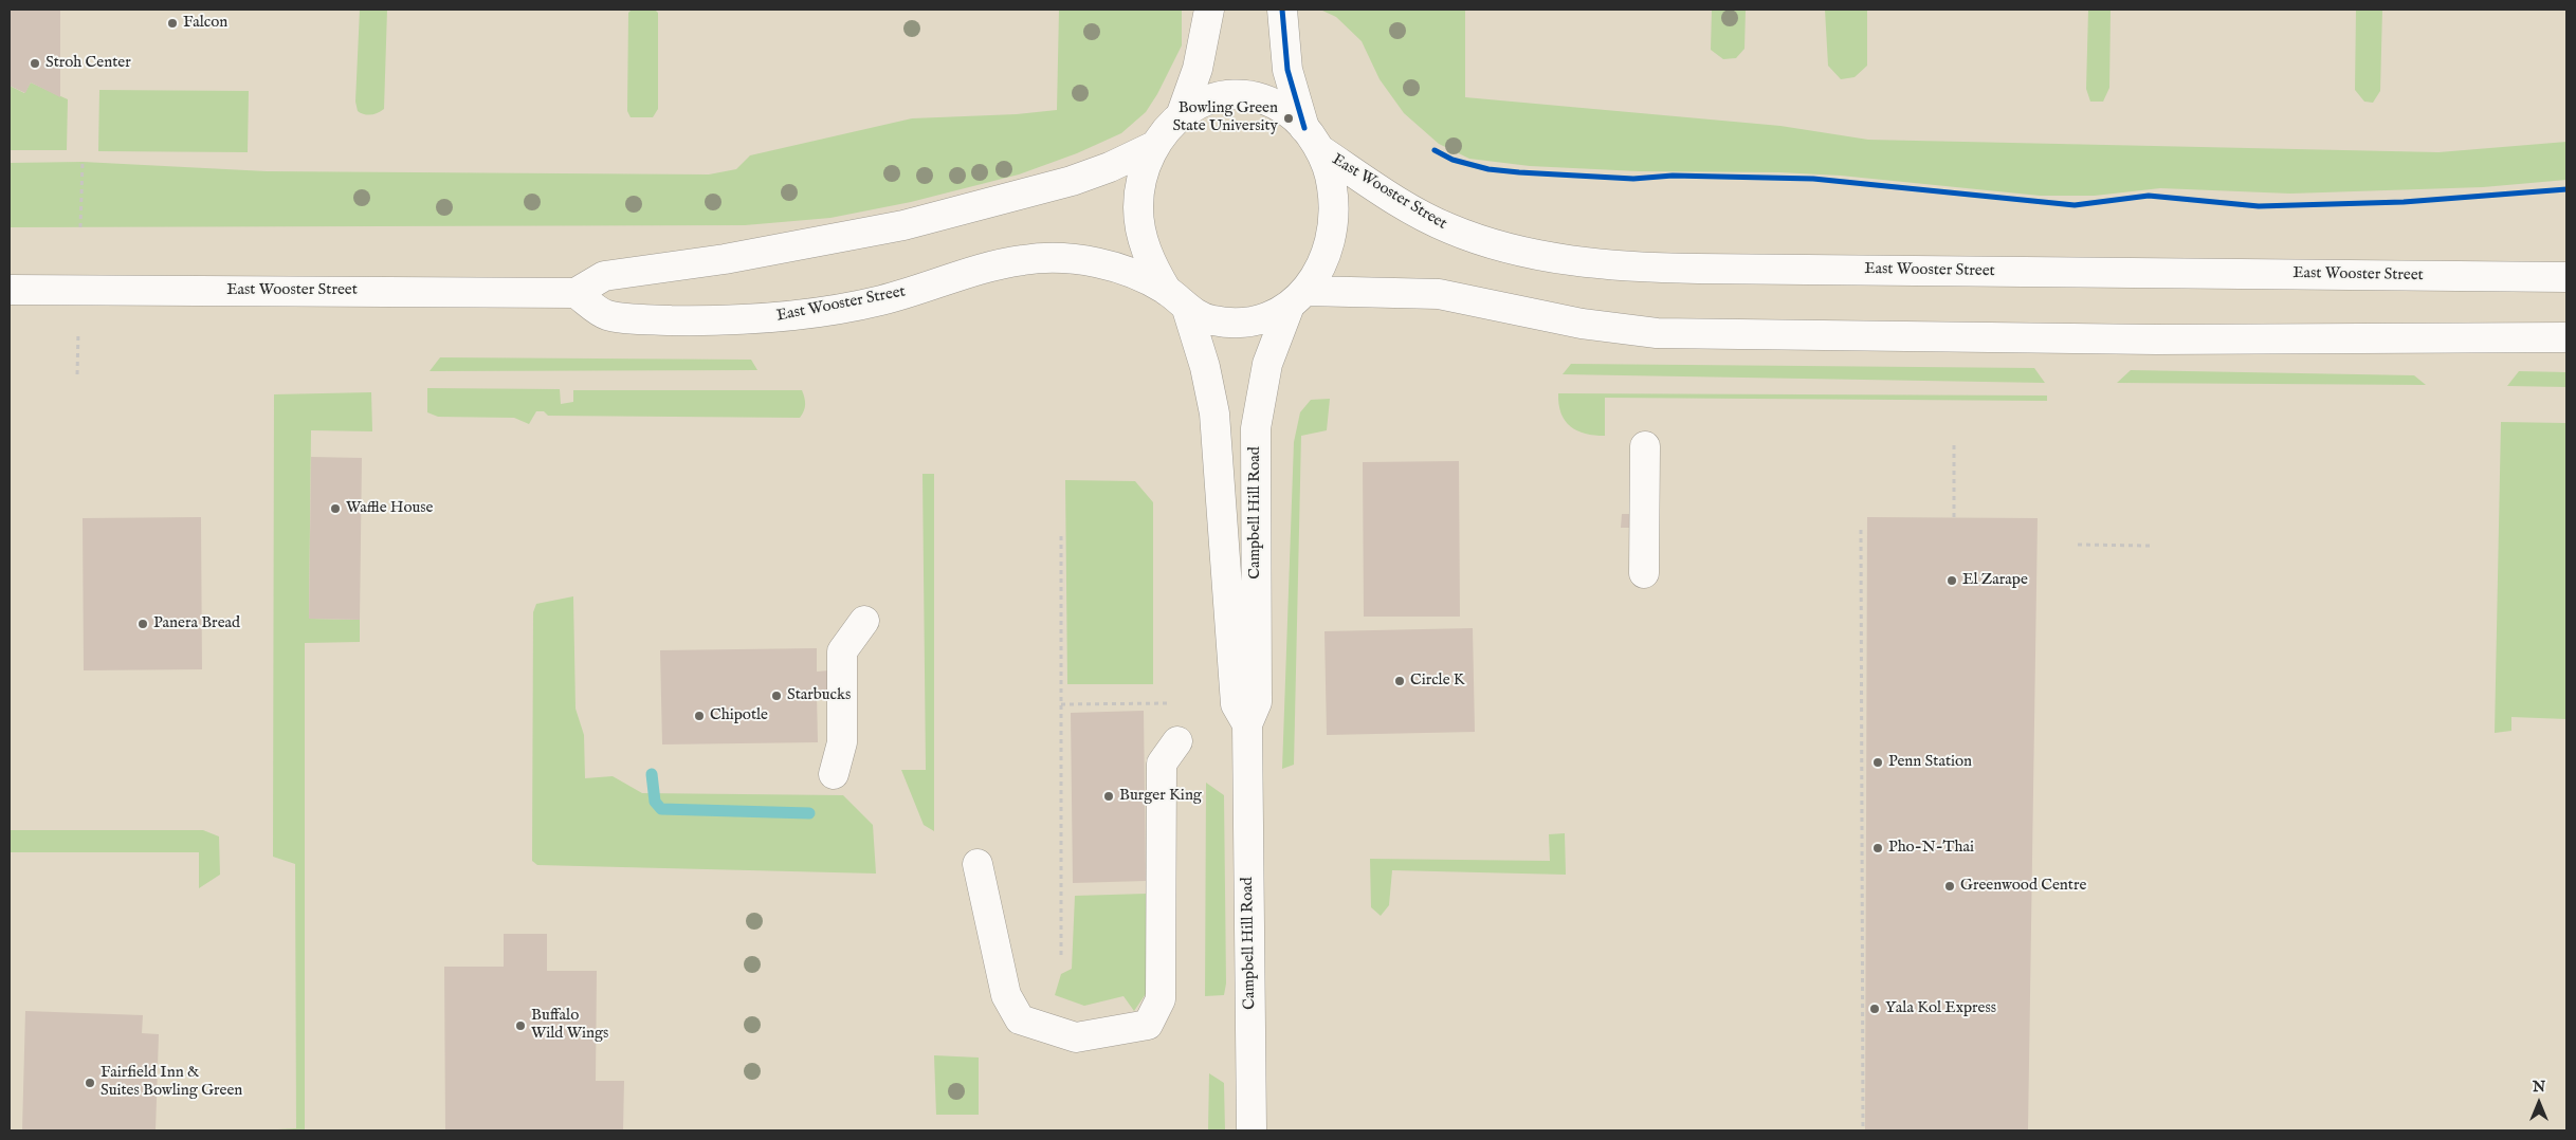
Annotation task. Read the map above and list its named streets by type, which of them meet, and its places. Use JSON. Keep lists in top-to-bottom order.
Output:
{
  "streets": {
    "main road": ["East Wooster Street", "Campbell Hill Road"]
  },
  "crossings": [
    ["East Wooster Street", "Campbell Hill Road"]
  ],
  "places": [
    "Falcon",
    "Stroh Center",
    "Bowling Green State University",
    "Waffle House",
    "El Zarape",
    "Panera Bread",
    "Circle K",
    "Starbucks",
    "Chipotle",
    "Penn Station",
    "Burger King",
    "Pho-N-Thai",
    "Greenwood Centre",
    "Yala Kol Express",
    "Buffalo Wild Wings",
    "Fairfield Inn & Suites Bowling Green"
  ],
  "north": "top"
}
